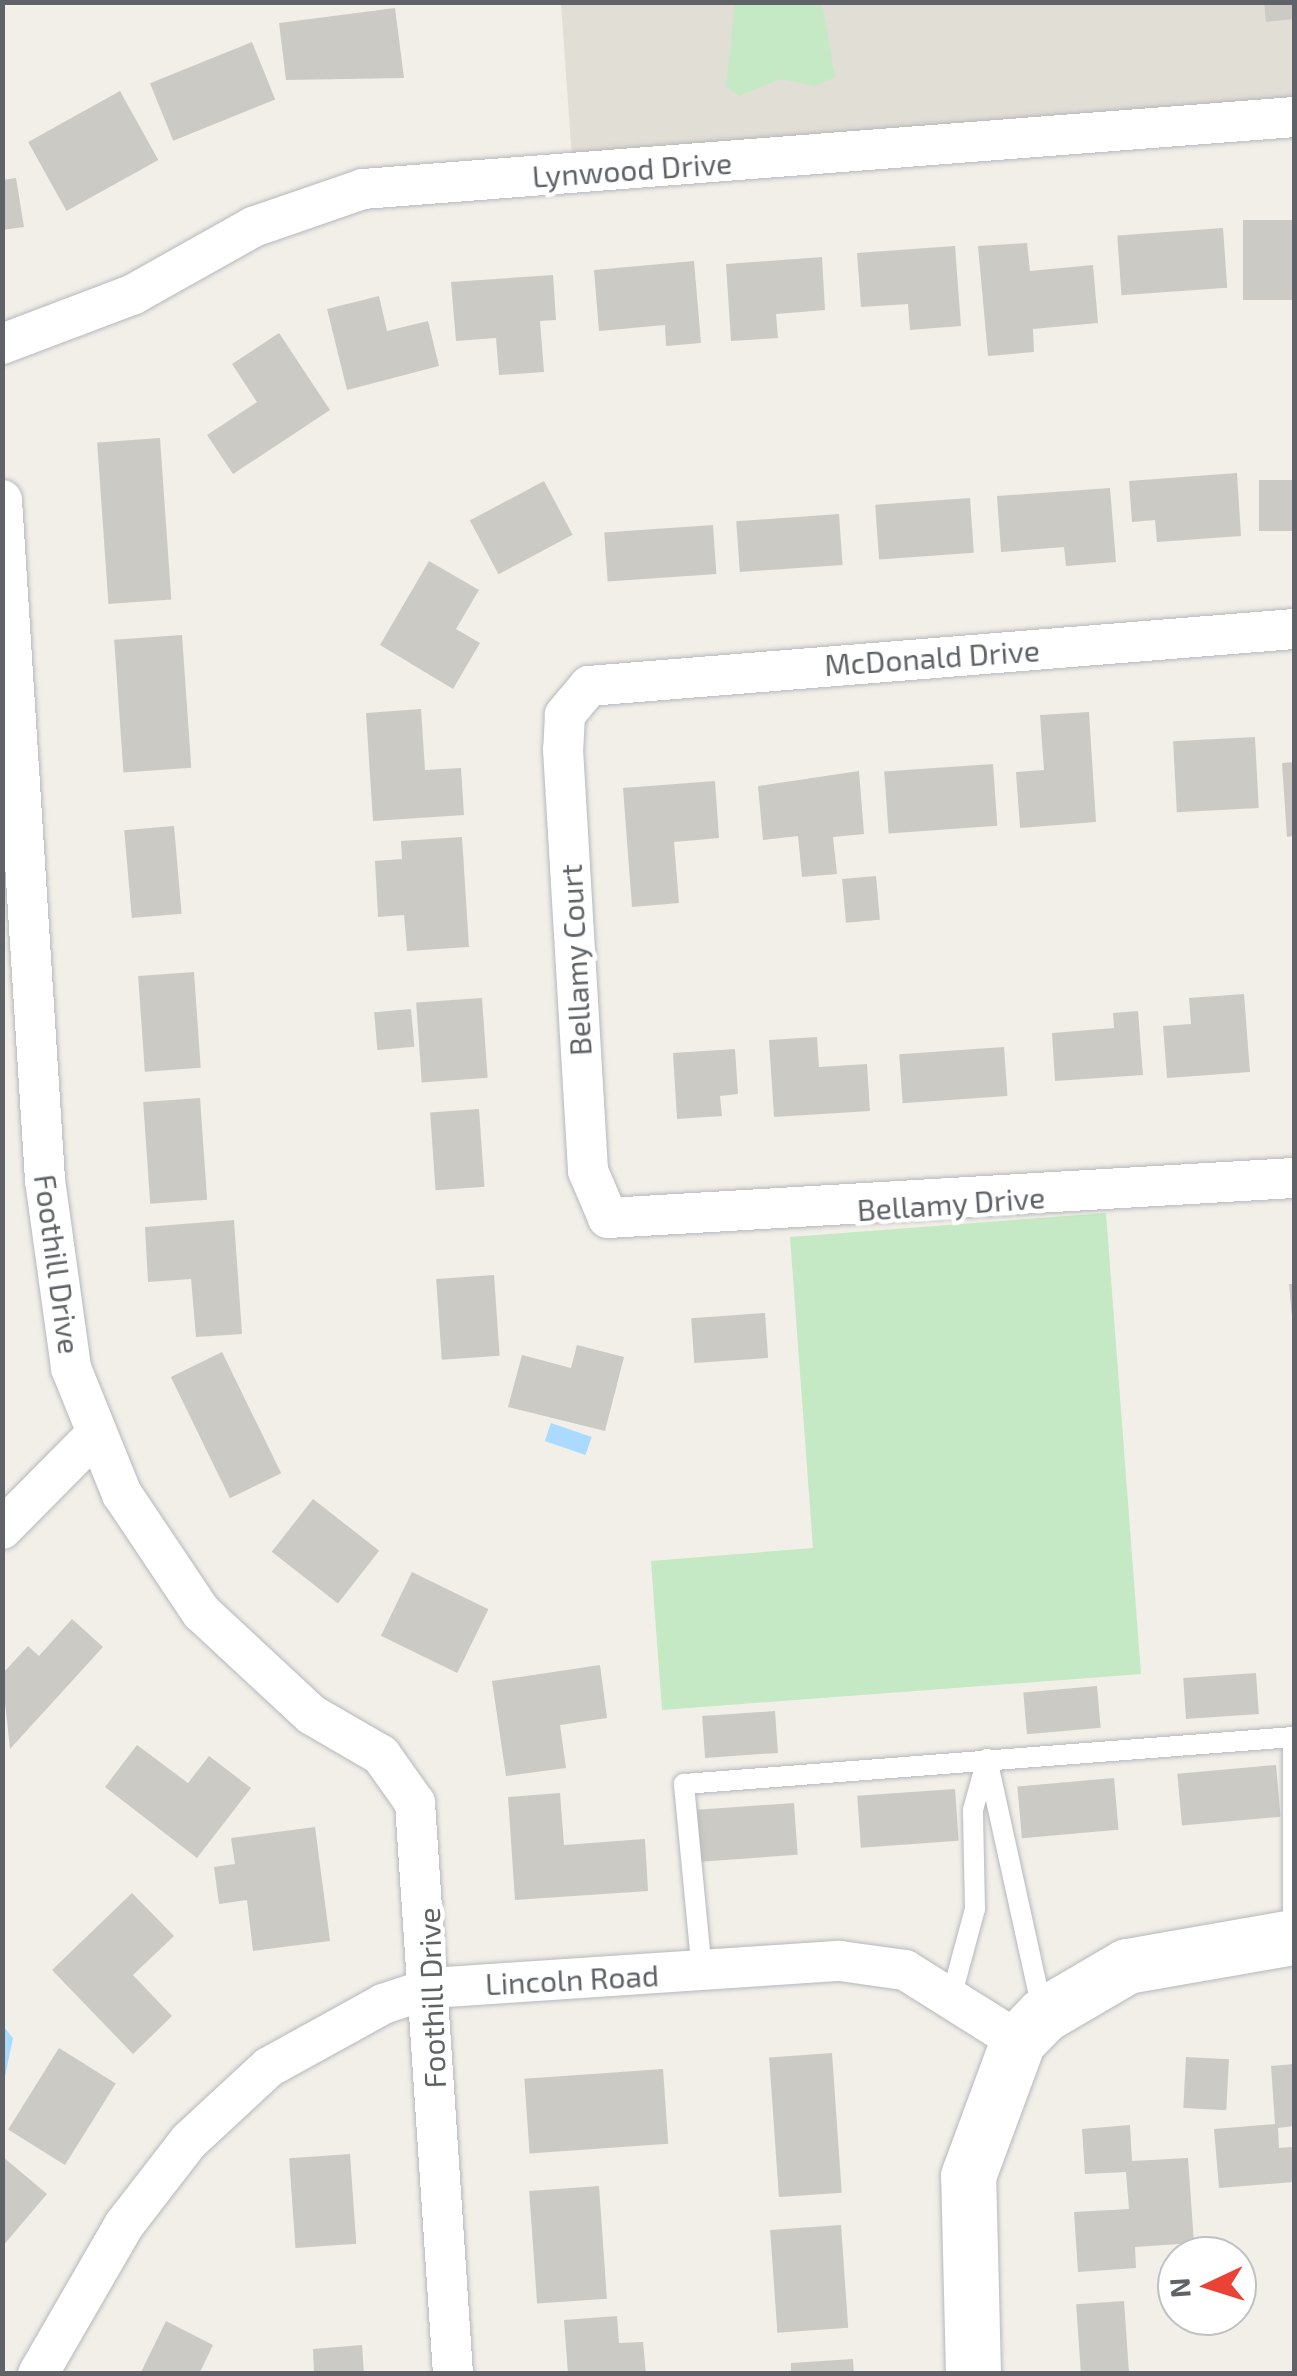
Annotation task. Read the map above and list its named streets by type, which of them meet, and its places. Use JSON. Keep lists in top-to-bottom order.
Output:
{
  "streets": {
    "street": [
      "Lynwood Drive",
      "McDonald Drive",
      "Bellamy Court",
      "Bellamy Drive",
      "Foothill Drive",
      "Lincoln Road"
    ]
  },
  "crossings": [
    ["McDonald Drive", "Bellamy Court"],
    ["Bellamy Court", "Bellamy Drive"],
    ["Foothill Drive", "Lincoln Road"]
  ],
  "north": "left"
}
